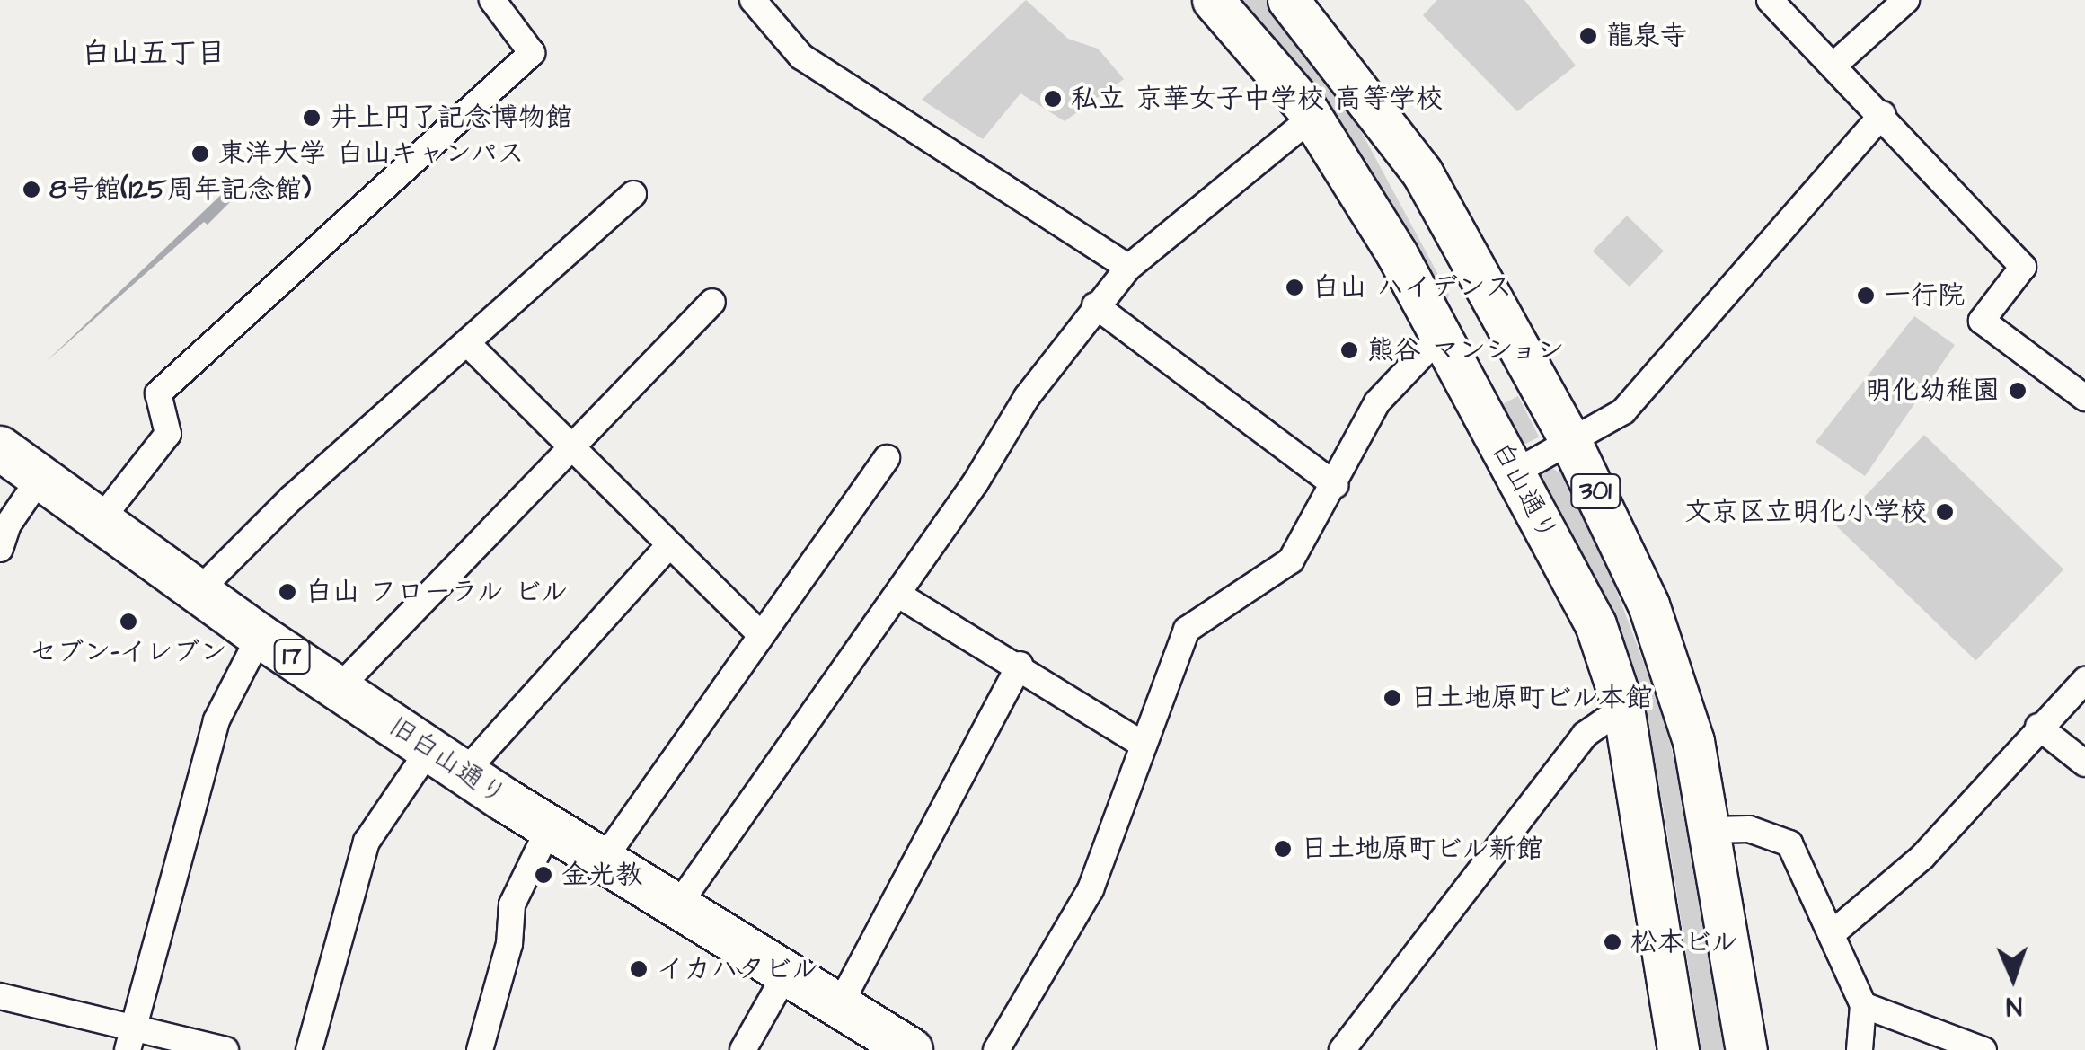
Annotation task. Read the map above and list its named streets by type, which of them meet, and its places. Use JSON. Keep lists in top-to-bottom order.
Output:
{
  "streets": {
    "highway": ["17", "旧白山通り"],
    "main road": ["白山通り", "301"]
  },
  "districts": ["白山五丁目"],
  "places": [
    "龍泉寺",
    "私立 京華女子中学校 高等学校",
    "井上円了記念博物館",
    "東洋大学 白山キャンパス",
    "8号館(125周年記念館)",
    "白山 ハイデンス",
    "一行院",
    "熊谷 マンション",
    "明化幼稚園",
    "文京区立明化小学校",
    "白山 フローラル ビル",
    "セブン-イレブン",
    "日土地原町ビル本館",
    "日土地原町ビル新館",
    "金光教",
    "松本ビル",
    "イカハタビル"
  ],
  "north": "bottom"
}
